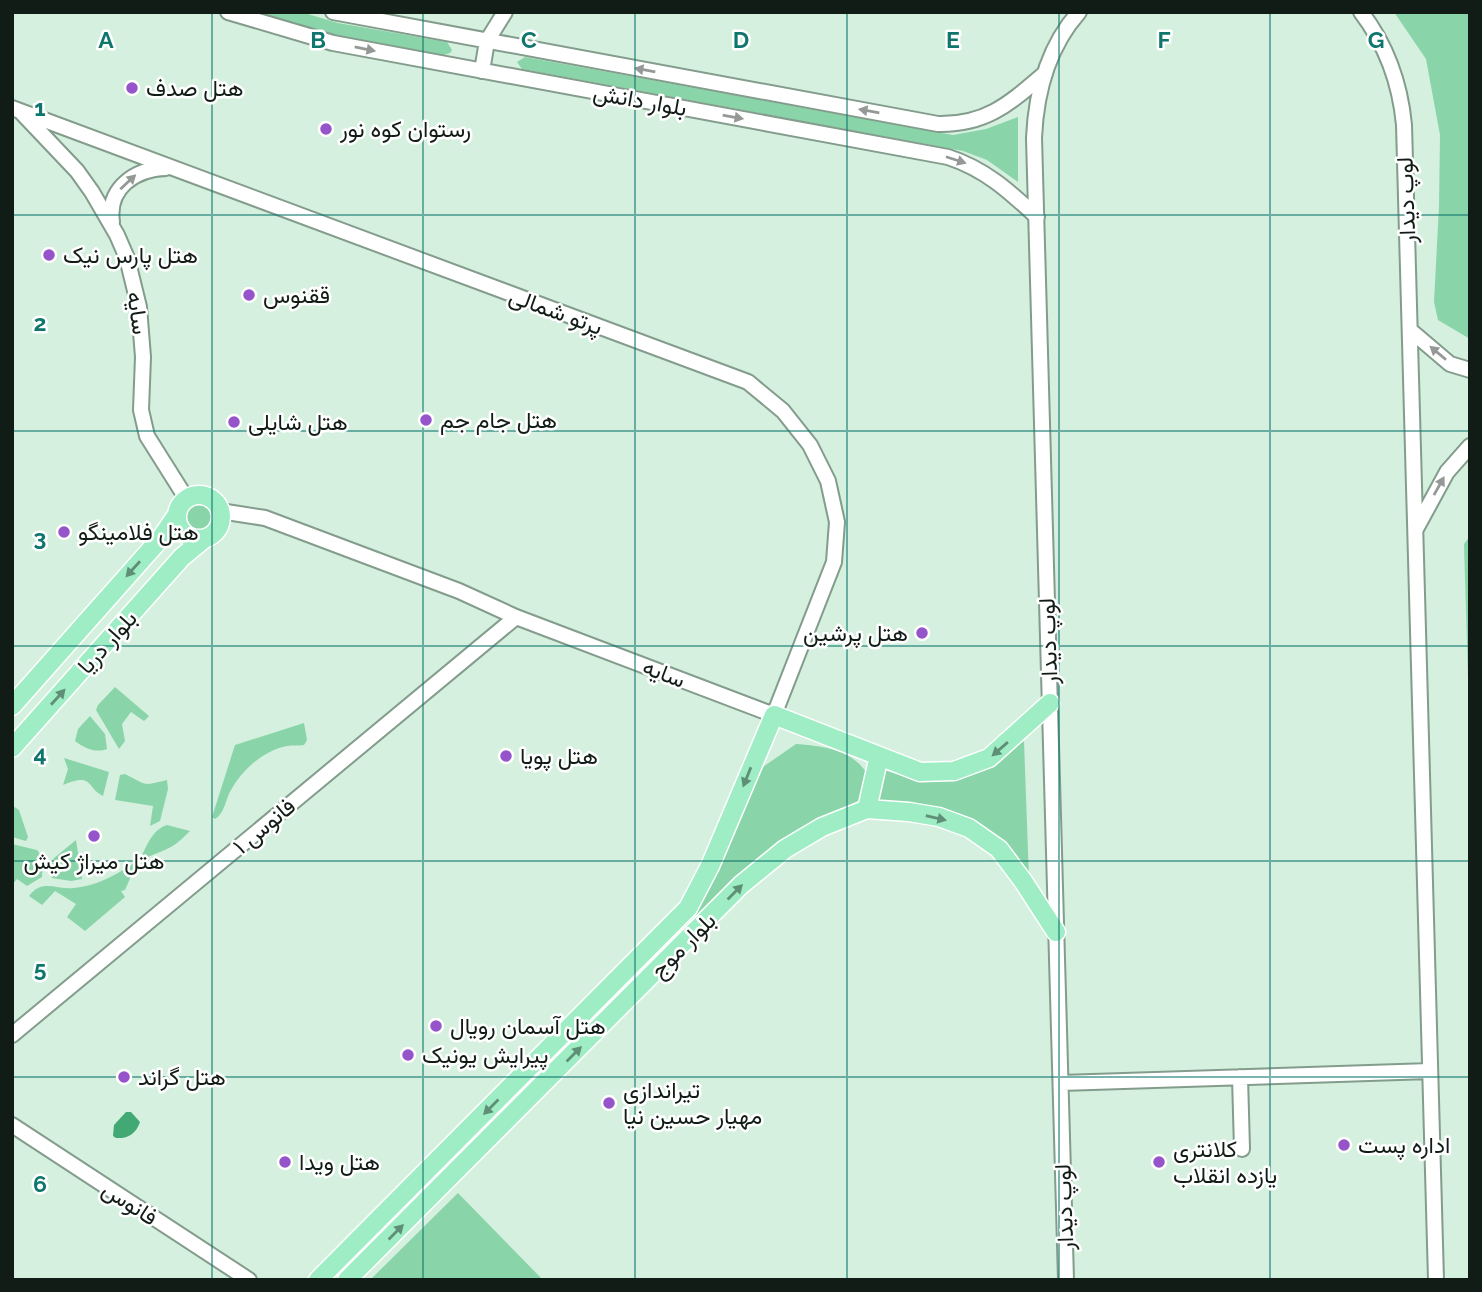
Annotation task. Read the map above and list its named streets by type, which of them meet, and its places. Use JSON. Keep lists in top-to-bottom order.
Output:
{
  "streets": {
    "main road": ["سایه", "بلوار دریا", "بلوار موج"],
    "street": [
      "بلوار دانش",
      "لوپ دیدار",
      "پرتو شمالی",
      "فانوس ۱",
      "فانوس"
    ]
  },
  "crossings": [
    ["بلوار دانش", "لوپ دیدار"],
    ["لوپ دیدار", "سایه"],
    ["لوپ دیدار", "بلوار موج"],
    ["پرتو شمالی", "سایه"],
    ["پرتو شمالی", "بلوار موج"],
    ["سایه", "بلوار دریا"],
    ["سایه", "فانوس ۱"],
    ["سایه", "بلوار موج"]
  ],
  "places": [
    "هتل صدف",
    "رستوان کوه نور",
    "هتل پارس نیک",
    "ققنوس",
    "هتل جام جم",
    "هتل شایلی",
    "هتل فلامینگو",
    "هتل پرشین",
    "هتل پویا",
    "هتل میراژ کیش",
    "هتل آسمان رویال",
    "پیرایش یونیک",
    "هتل گراند",
    "تیراندازی مهیار حسین نیا",
    "اداره پست",
    "هتل ویدا",
    "کلانتری یازده انقلاب"
  ],
  "grid": {
    "columns": [
      "A",
      "B",
      "C",
      "D",
      "E",
      "F",
      "G"
    ],
    "rows": [
      "1",
      "2",
      "3",
      "4",
      "5",
      "6"
    ]
  }
}
